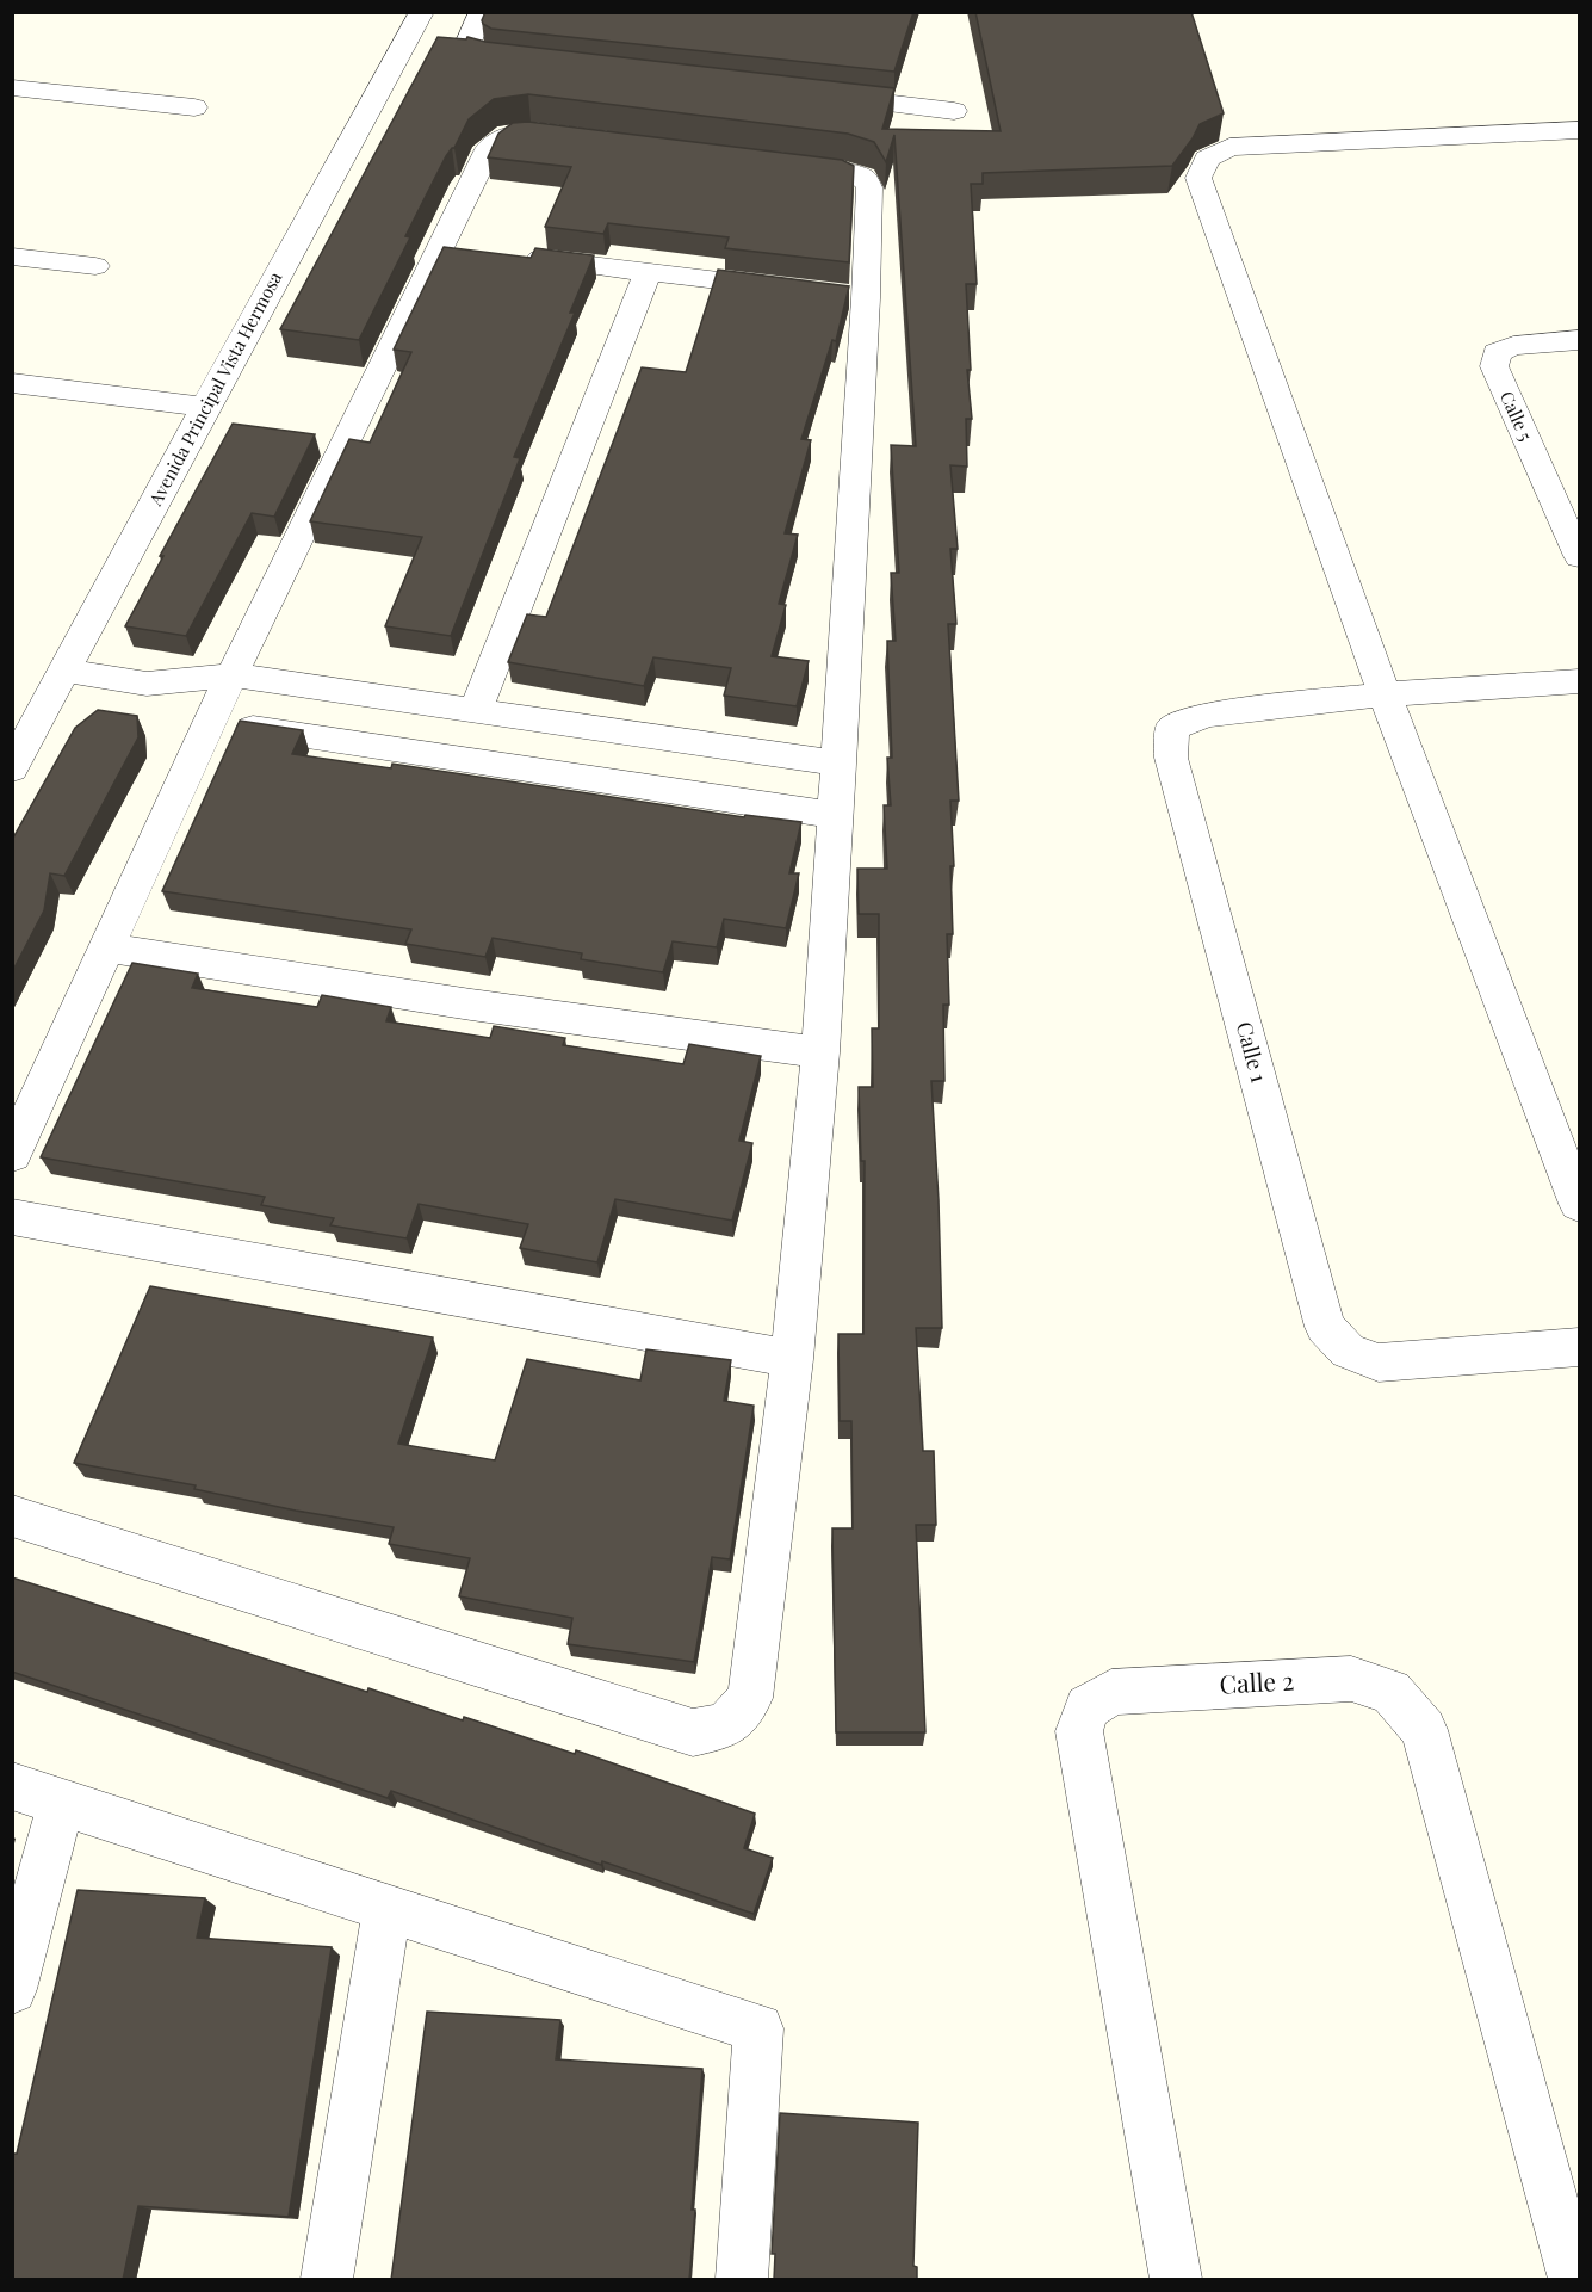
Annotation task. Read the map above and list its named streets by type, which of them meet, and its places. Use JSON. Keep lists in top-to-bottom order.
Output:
{
  "streets": {
    "street": [
      "Avenida Principal Vista Hermosa",
      "Calle 5",
      "Calle 1",
      "Calle 2"
    ]
  }
}
